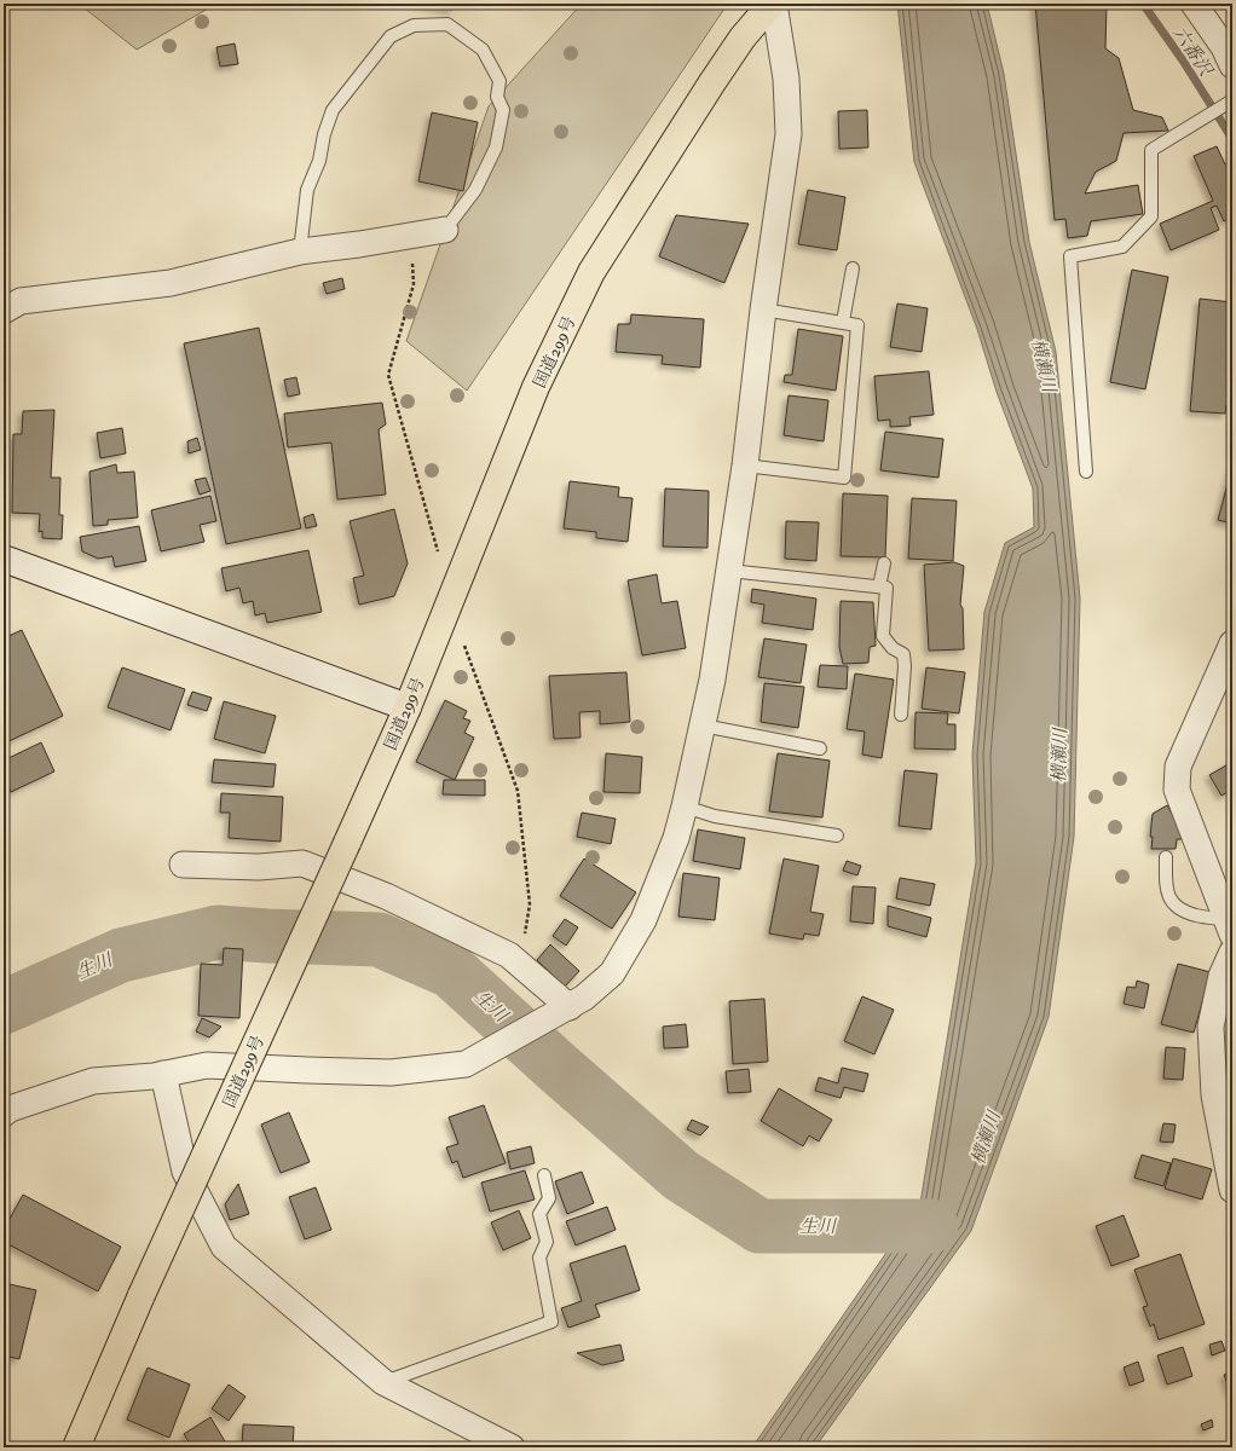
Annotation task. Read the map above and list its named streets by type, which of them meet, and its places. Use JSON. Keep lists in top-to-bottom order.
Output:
{
  "streets": {
    "highway": ["国道299号"]
  },
  "water": ["六番沢", "横瀬川", "生川"]
}
